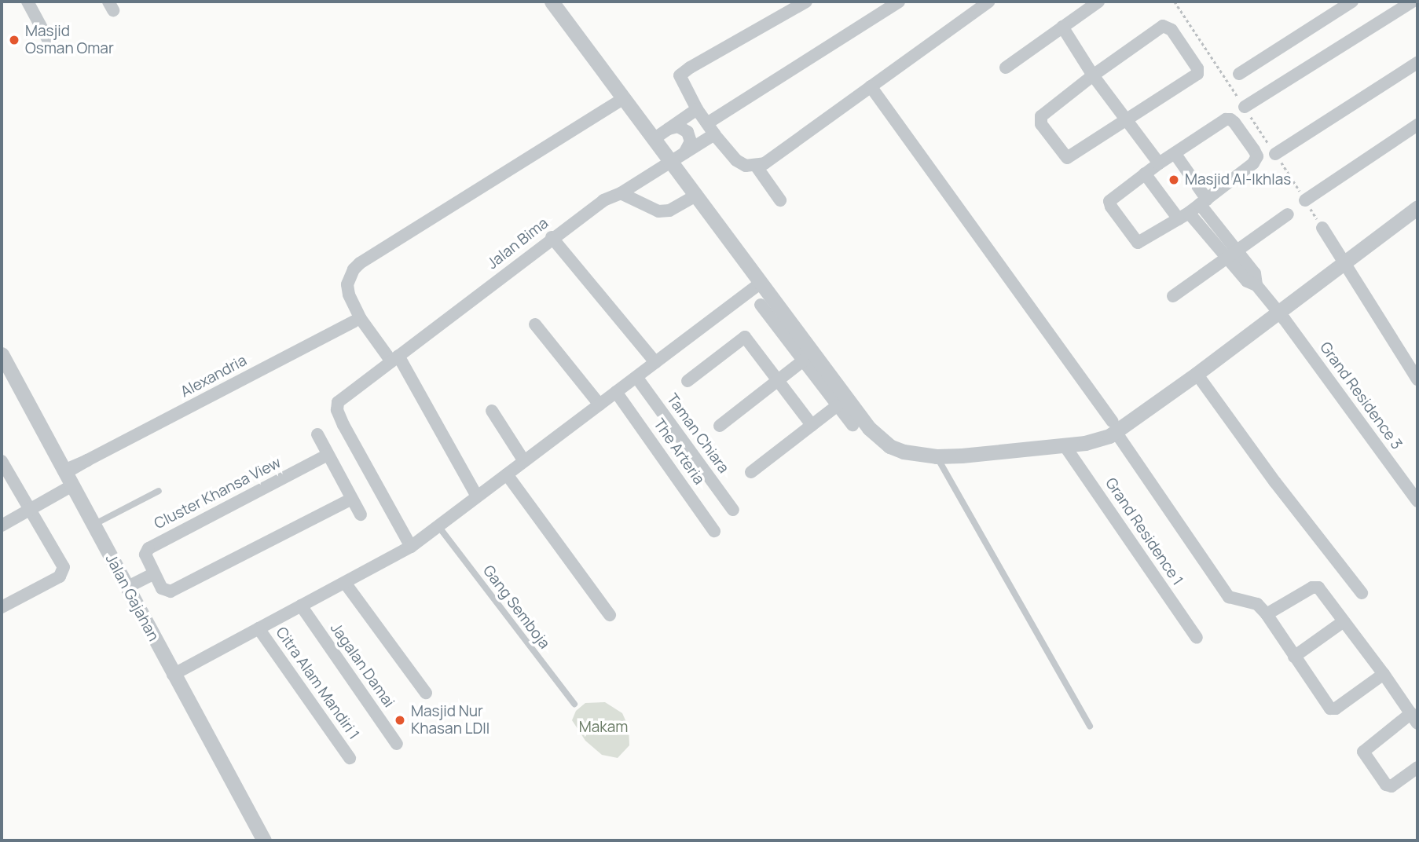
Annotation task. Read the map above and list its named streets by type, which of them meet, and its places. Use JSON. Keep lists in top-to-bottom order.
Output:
{
  "streets": {
    "street": [
      "Jalan Bima",
      "Alexandria",
      "Grand Residence 3",
      "Taman Chiara",
      "The Arteria",
      "Cluster Khansa View",
      "Grand Residence 1",
      "Jalan Gajahan",
      "Jagalan Damai",
      "Citra Alam Mandiri 1"
    ],
    "lane": ["Gang Semboja"]
  },
  "crossings": [
    ["Alexandria", "Jalan Gajahan"]
  ],
  "parks": ["Makam"],
  "places": ["Masjid Osman Omar", "Masjid Al-Ikhlas", "Masjid Nur Khasan LDII"]
}
